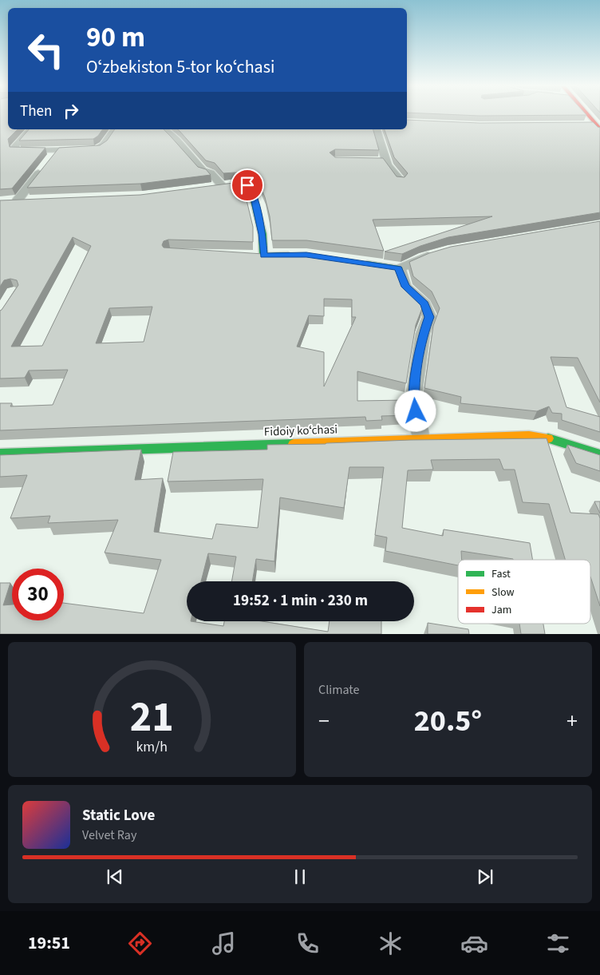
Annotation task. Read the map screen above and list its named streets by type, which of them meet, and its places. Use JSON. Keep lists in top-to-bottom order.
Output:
{
  "streets": {
    "street": ["Fidoiy koʻchasi"]
  },
  "legend": ["Fast", "Slow", "Jam"],
  "page": {
    "turn": ["90 m", "Oʻzbekiston 5-tor koʻchasi"],
    "then": "Then",
    "limit": "30",
    "trip": "19:52 · 1 min · 230 m",
    "tile": "Climate",
    "heat": ["−", "20.5°", "+"],
    "song": ["Static Love", "Velvet Ray"],
    "tabs": "19:51",
    "gauge": ["21", "km/h"]
  }
}
